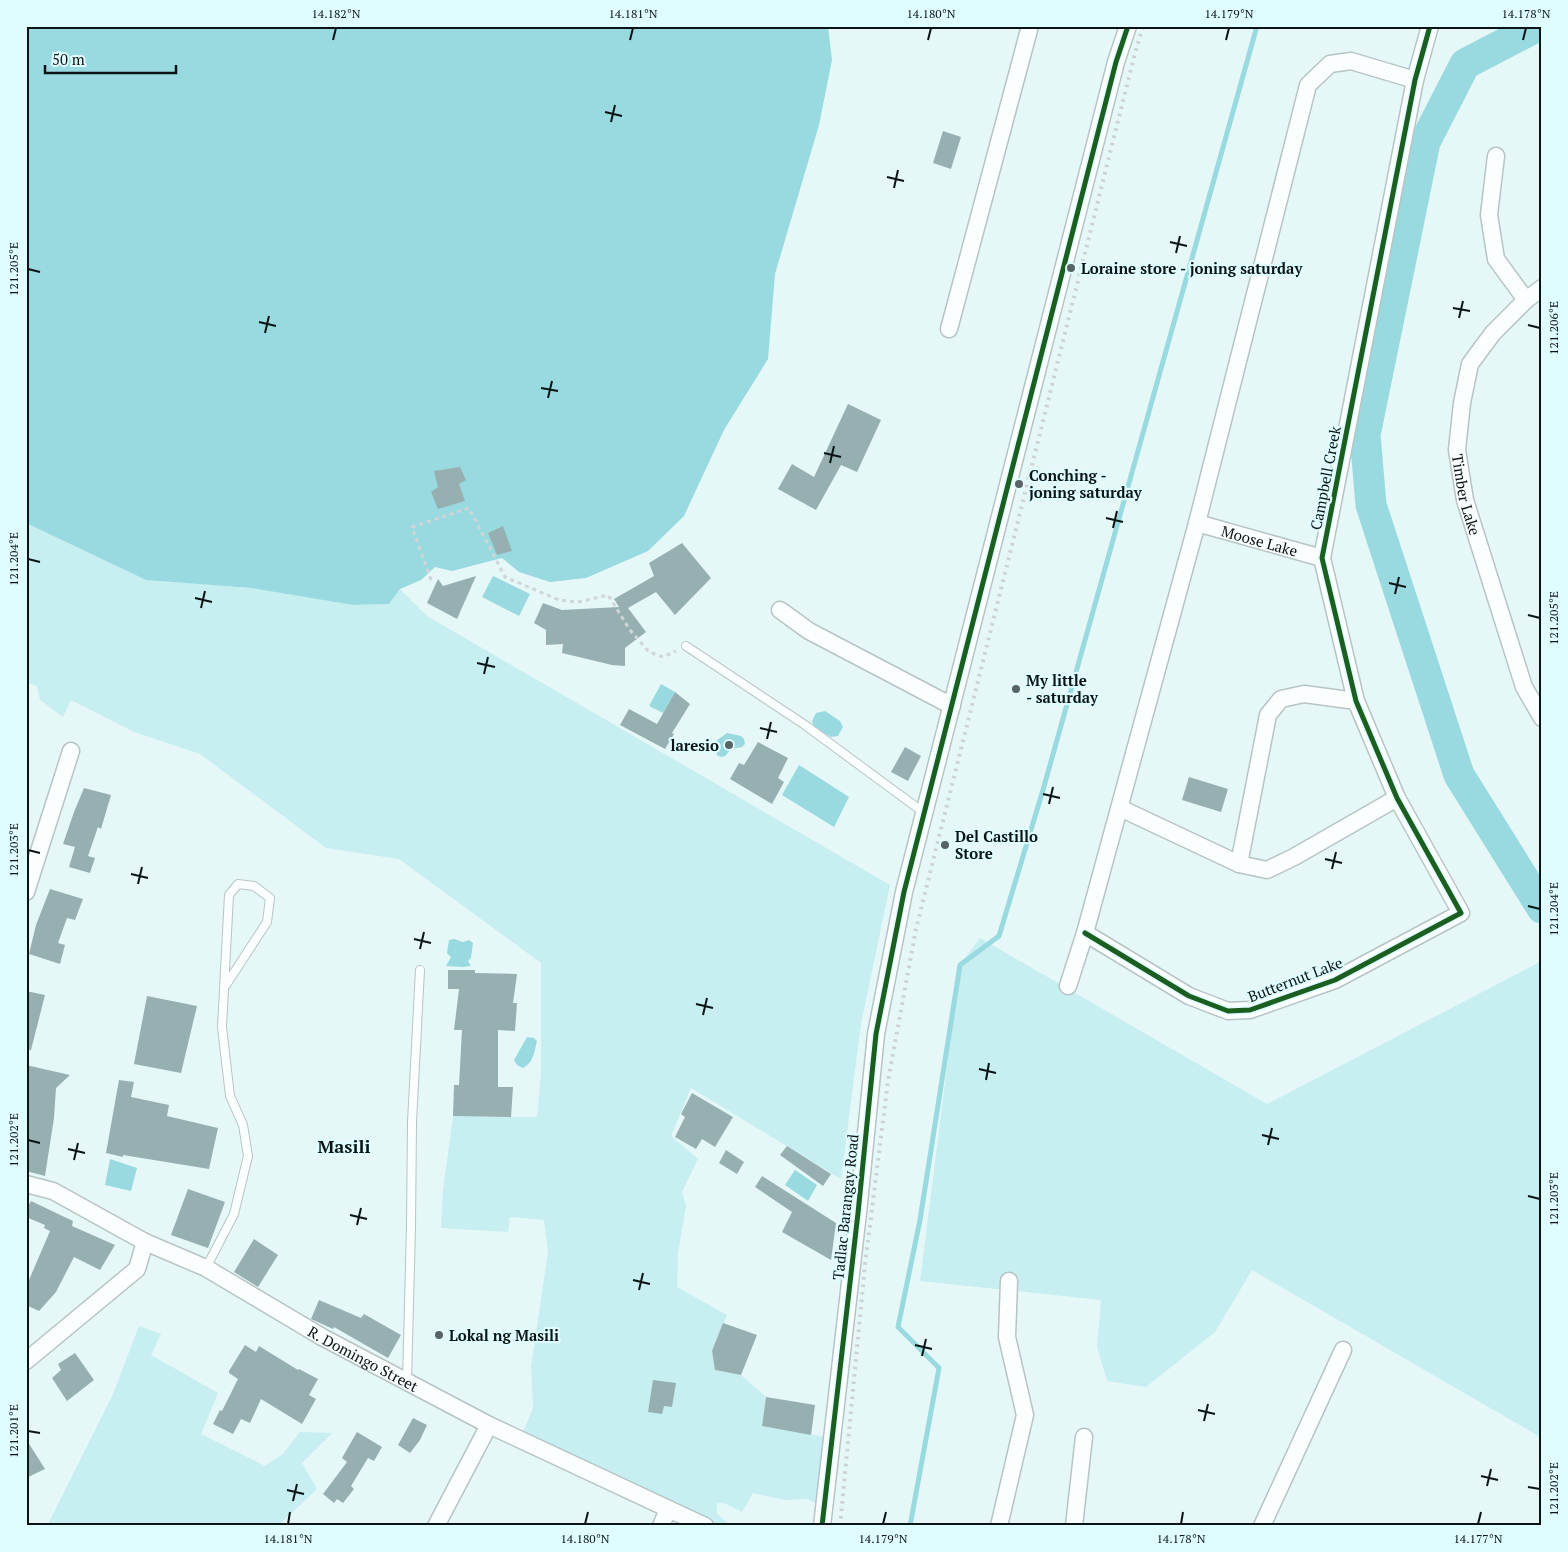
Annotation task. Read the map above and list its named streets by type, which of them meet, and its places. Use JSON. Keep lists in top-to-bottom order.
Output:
{
  "streets": {
    "street": [
      "Campbell Creek",
      "Timber Lake",
      "Moose Lake",
      "Butternut Lake",
      "Tadlac Barangay Road",
      "R. Domingo Street"
    ]
  },
  "crossings": [
    ["Campbell Creek", "Moose Lake"],
    ["Campbell Creek", "Butternut Lake"]
  ],
  "districts": ["Masili"],
  "places": [
    "Loraine store - joning saturday",
    "Conching - joning saturday",
    "My little - saturday",
    "laresio",
    "Del Castillo Store",
    "Lokal ng Masili"
  ],
  "scale_bar": "50 m",
  "coordinates": [
    "14.182°N",
    "14.181°N",
    "14.180°N",
    "14.179°N",
    "14.178°N",
    "121.205°E",
    "121.206°E",
    "121.204°E",
    "121.203°E",
    "121.202°E",
    "121.201°E",
    "14.177°N"
  ]
}
